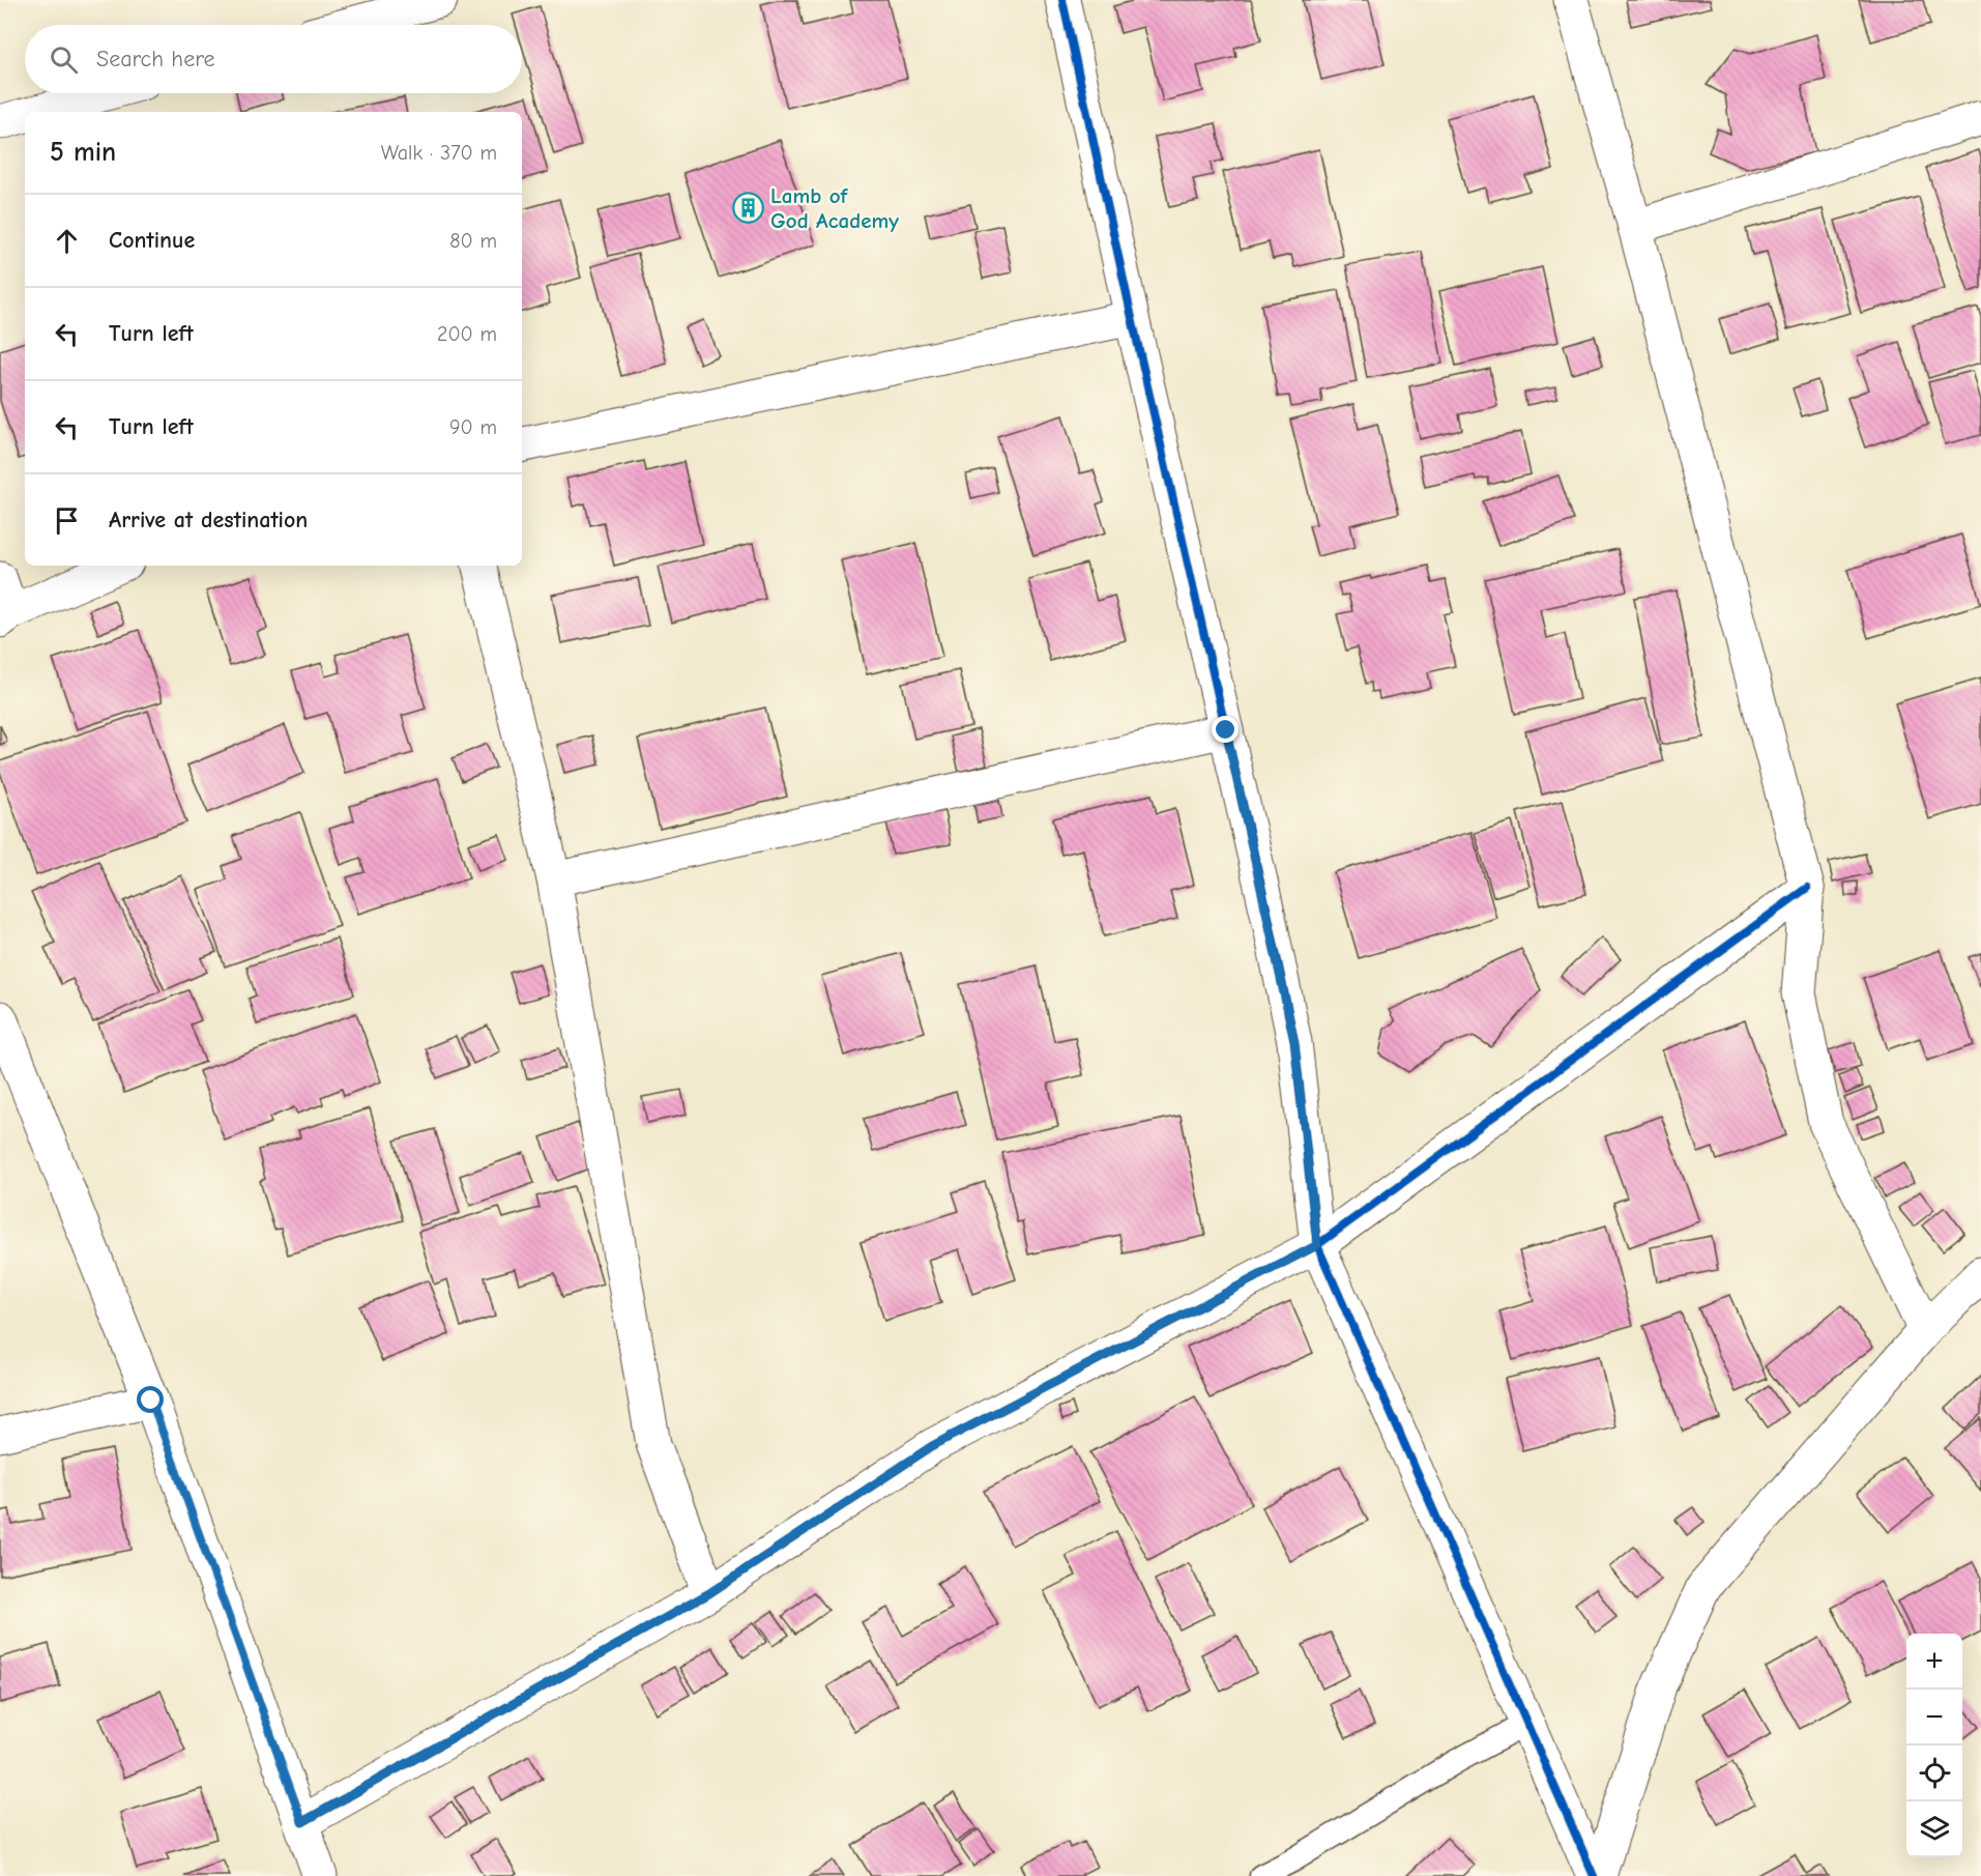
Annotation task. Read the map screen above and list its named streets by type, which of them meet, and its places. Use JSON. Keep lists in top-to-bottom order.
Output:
{
  "places": {
    "building": ["Lamb of God Academy"]
  },
  "page": {
    "search": "Search here",
    "heading": ["5 min", "Walk · 370 m"],
    "list": [
      ["Continue", "80 m"],
      ["Turn left", "200 m"],
      ["Turn left", "90 m"],
      "Arrive at destination"
    ],
    "map_buttons": ["+", "−"]
  }
}
